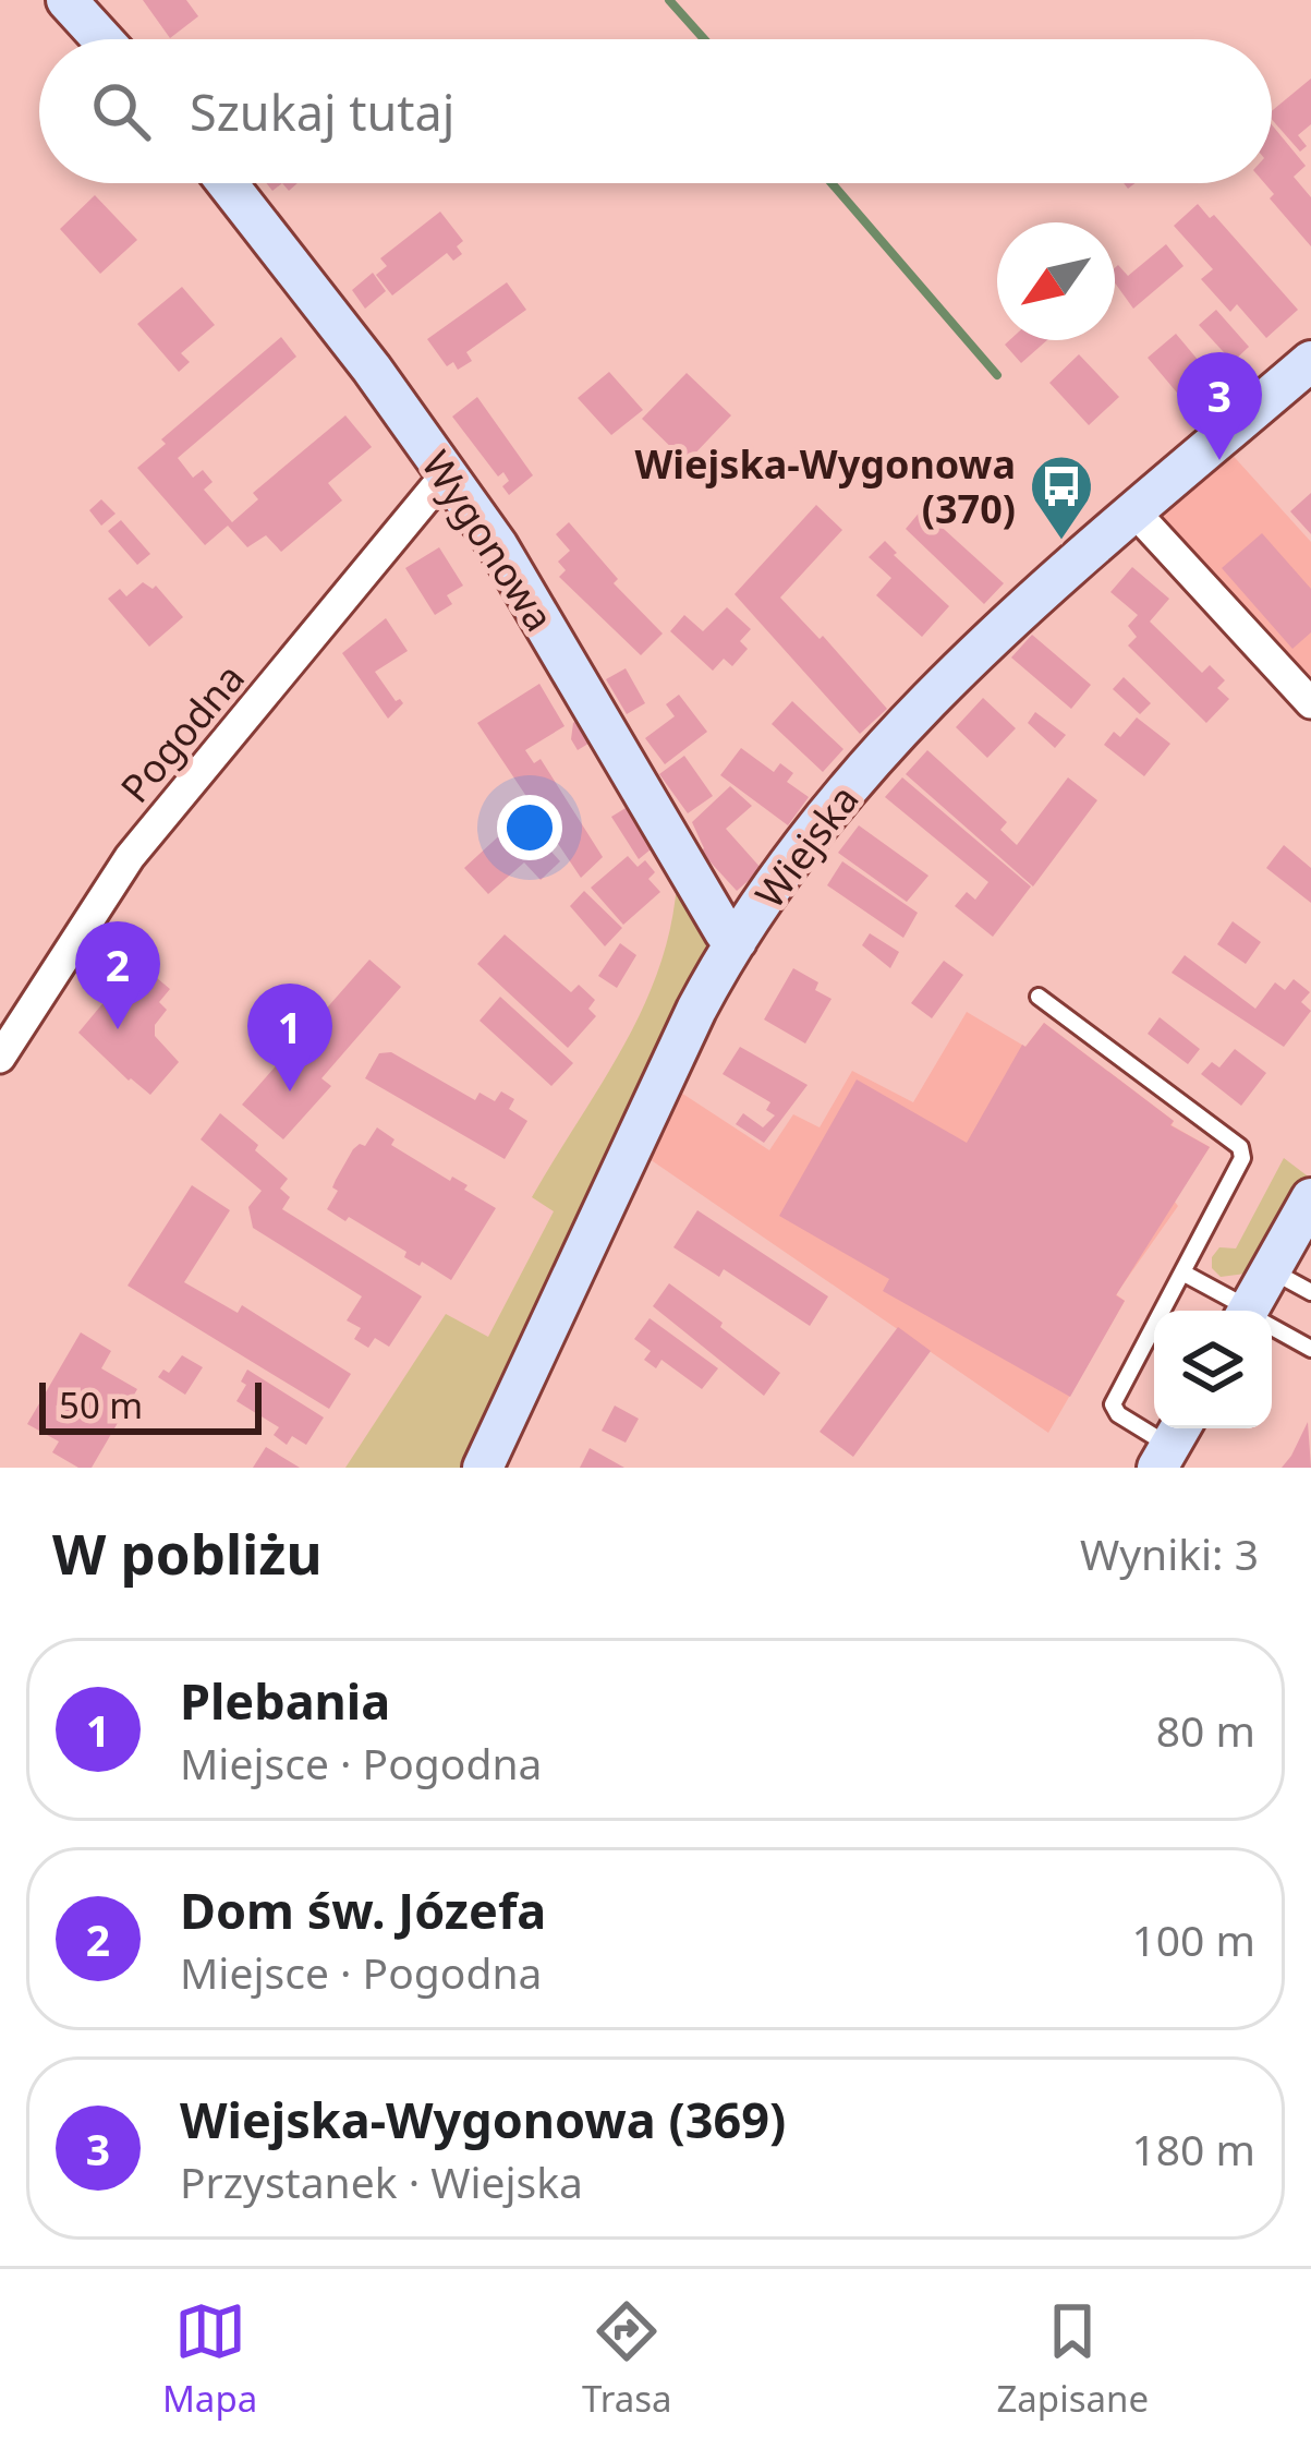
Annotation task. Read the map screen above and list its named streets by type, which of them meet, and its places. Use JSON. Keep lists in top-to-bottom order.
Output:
{
  "streets": {
    "street": ["Wygonowa", "Pogodna", "Wiejska"]
  },
  "crossings": [
    ["Wygonowa", "Pogodna"],
    ["Wygonowa", "Wiejska"]
  ],
  "places": {
    "bus stop": ["Wiejska-Wygonowa (370)"]
  },
  "scale_bar": "50 m",
  "north": "bottom left",
  "page": {
    "search": "Szukaj tutaj",
    "pins": ["3", "2", "1"],
    "scale": "50 m",
    "heading": ["W pobliżu", "Wyniki: 3"],
    "list": [
      {
        "mark": "1",
        "name": "Plebania",
        "note": "Miejsce · Pogodna",
        "value": "80 m"
      },
      {
        "mark": "2",
        "name": "Dom św. Józefa",
        "note": "Miejsce · Pogodna",
        "value": "100 m"
      },
      {
        "mark": "3",
        "name": "Wiejska-Wygonowa (369)",
        "note": "Przystanek · Wiejska",
        "value": "180 m"
      }
    ],
    "nav": ["Mapa", "Trasa", "Zapisane"]
  }
}
